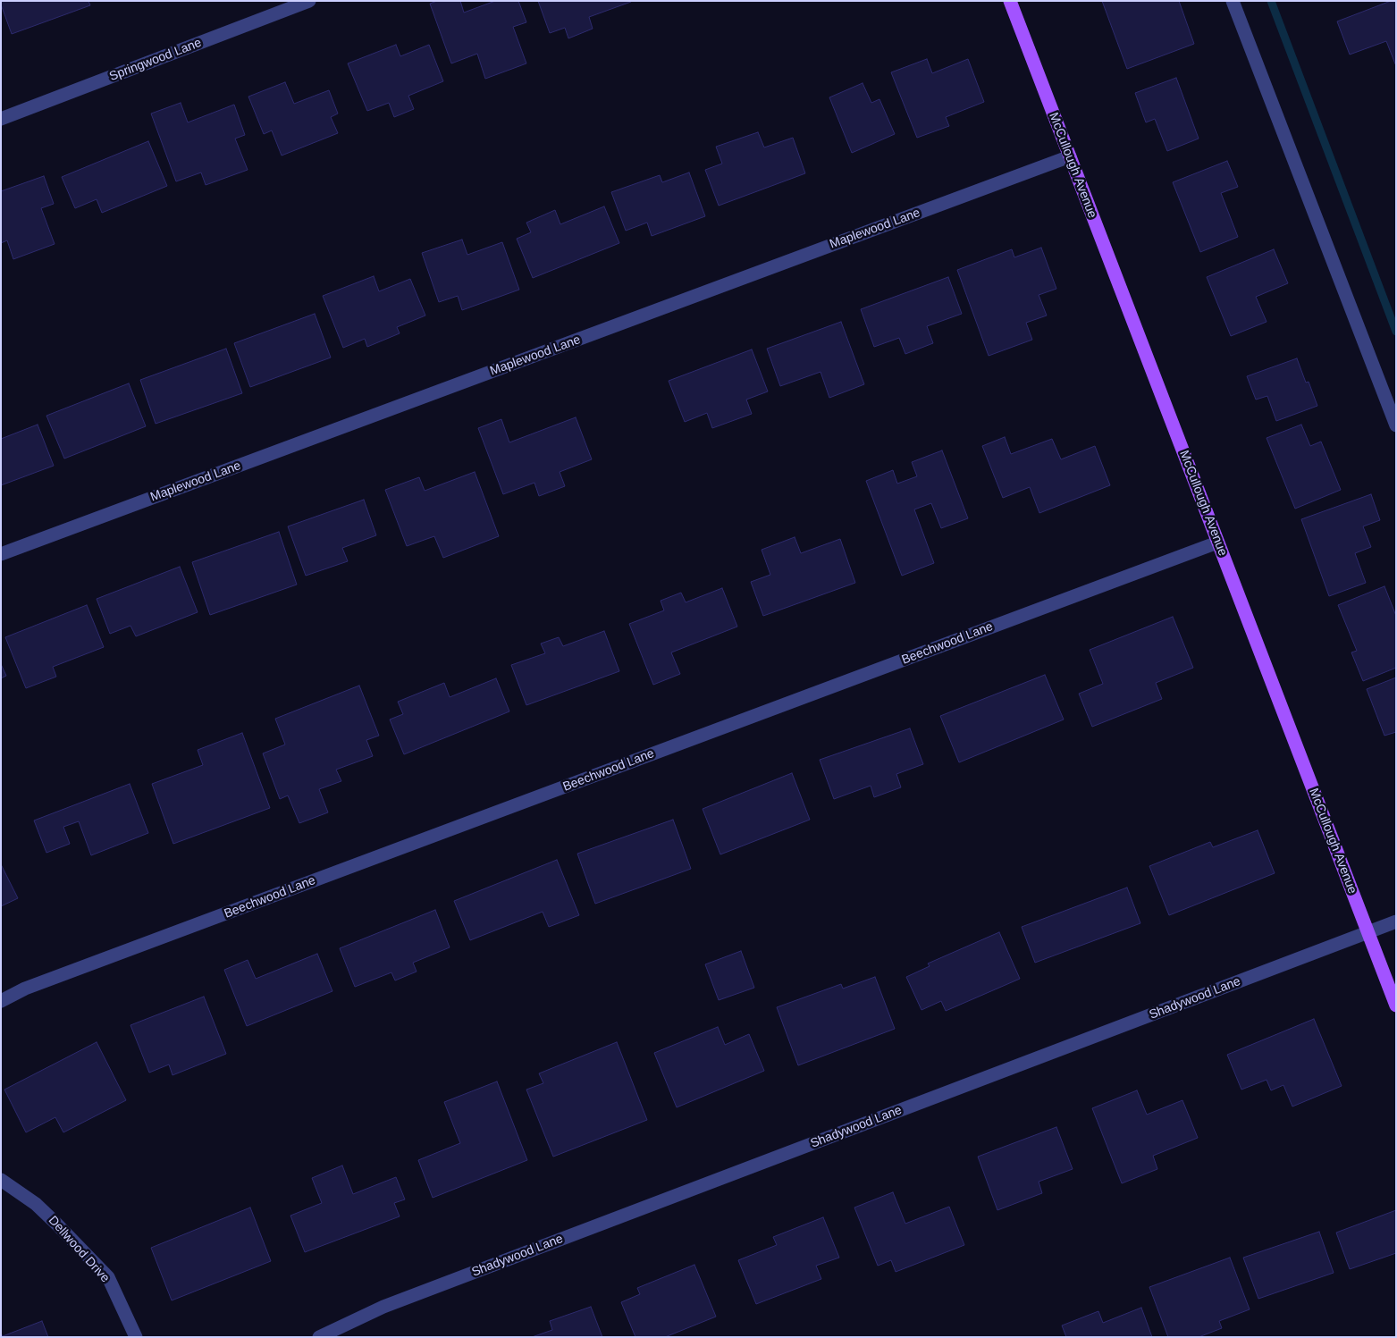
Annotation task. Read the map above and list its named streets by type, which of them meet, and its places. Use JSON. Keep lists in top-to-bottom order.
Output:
{
  "streets": {
    "main road": ["McCullough Avenue"],
    "street": [
      "Springwood Lane",
      "Maplewood Lane",
      "Beechwood Lane",
      "Shadywood Lane",
      "Dellwood Drive"
    ]
  },
  "crossings": [
    ["McCullough Avenue", "Maplewood Lane"],
    ["McCullough Avenue", "Beechwood Lane"],
    ["McCullough Avenue", "Shadywood Lane"]
  ]
}
